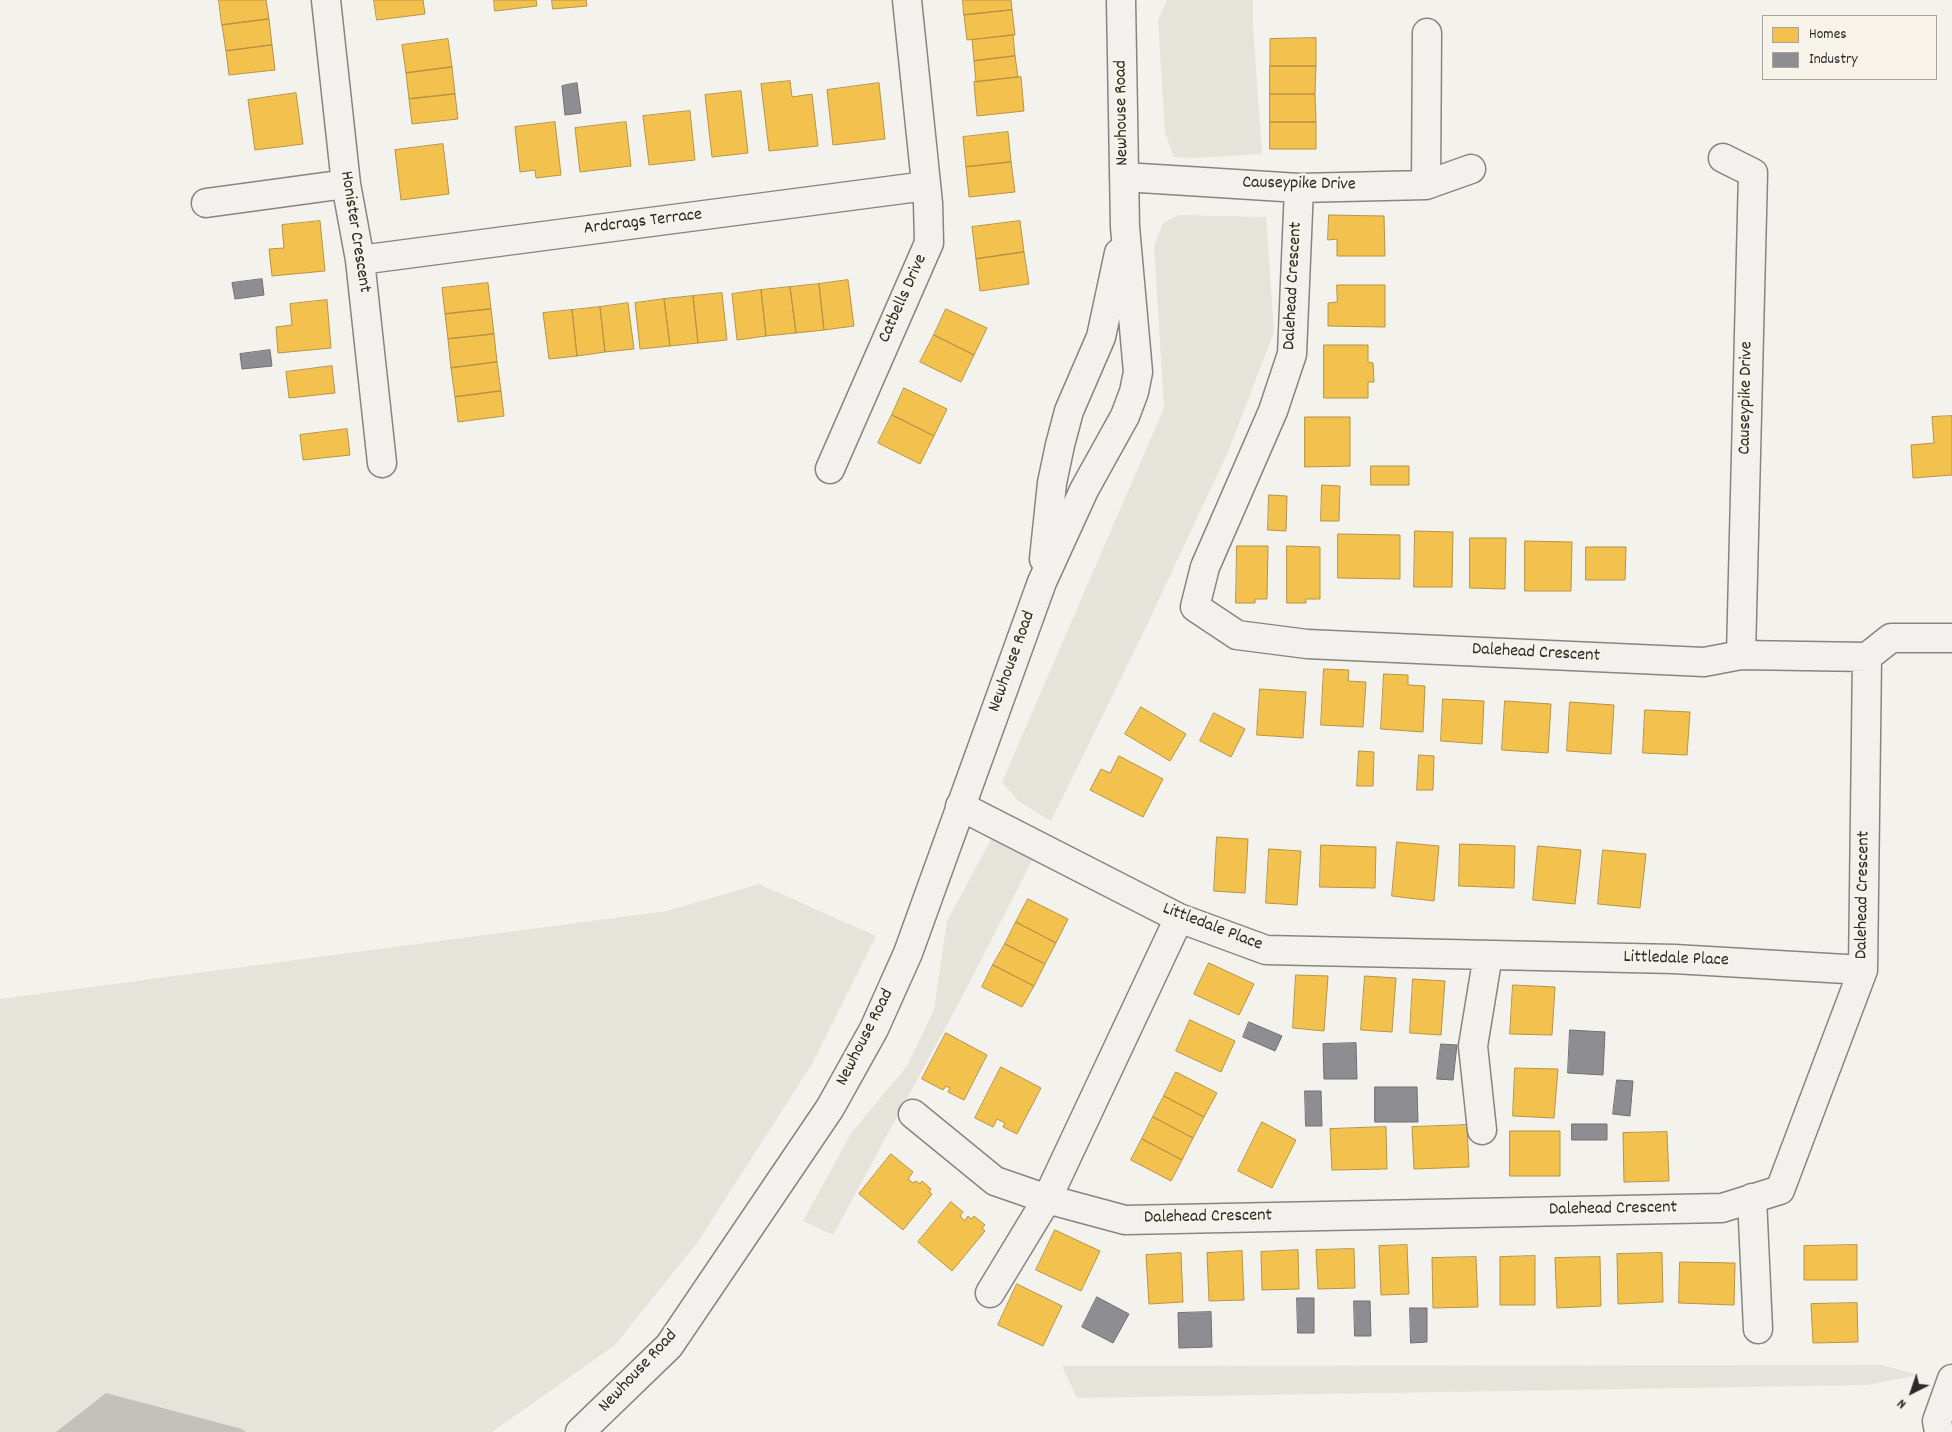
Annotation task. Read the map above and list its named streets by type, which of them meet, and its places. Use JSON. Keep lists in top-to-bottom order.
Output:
{
  "streets": {
    "street": [
      "Newhouse Road",
      "Causeypike Drive",
      "Ardcrags Terrace",
      "Honister Crescent",
      "Dalehead Crescent",
      "Catbells Drive",
      "Littledale Place"
    ]
  },
  "crossings": [
    ["Newhouse Road", "Causeypike Drive"],
    ["Newhouse Road", "Littledale Place"],
    ["Causeypike Drive", "Dalehead Crescent"],
    ["Ardcrags Terrace", "Honister Crescent"],
    ["Ardcrags Terrace", "Catbells Drive"],
    ["Dalehead Crescent", "Littledale Place"]
  ],
  "legend": ["Homes", "Industry"],
  "north": "bottom left"
}
